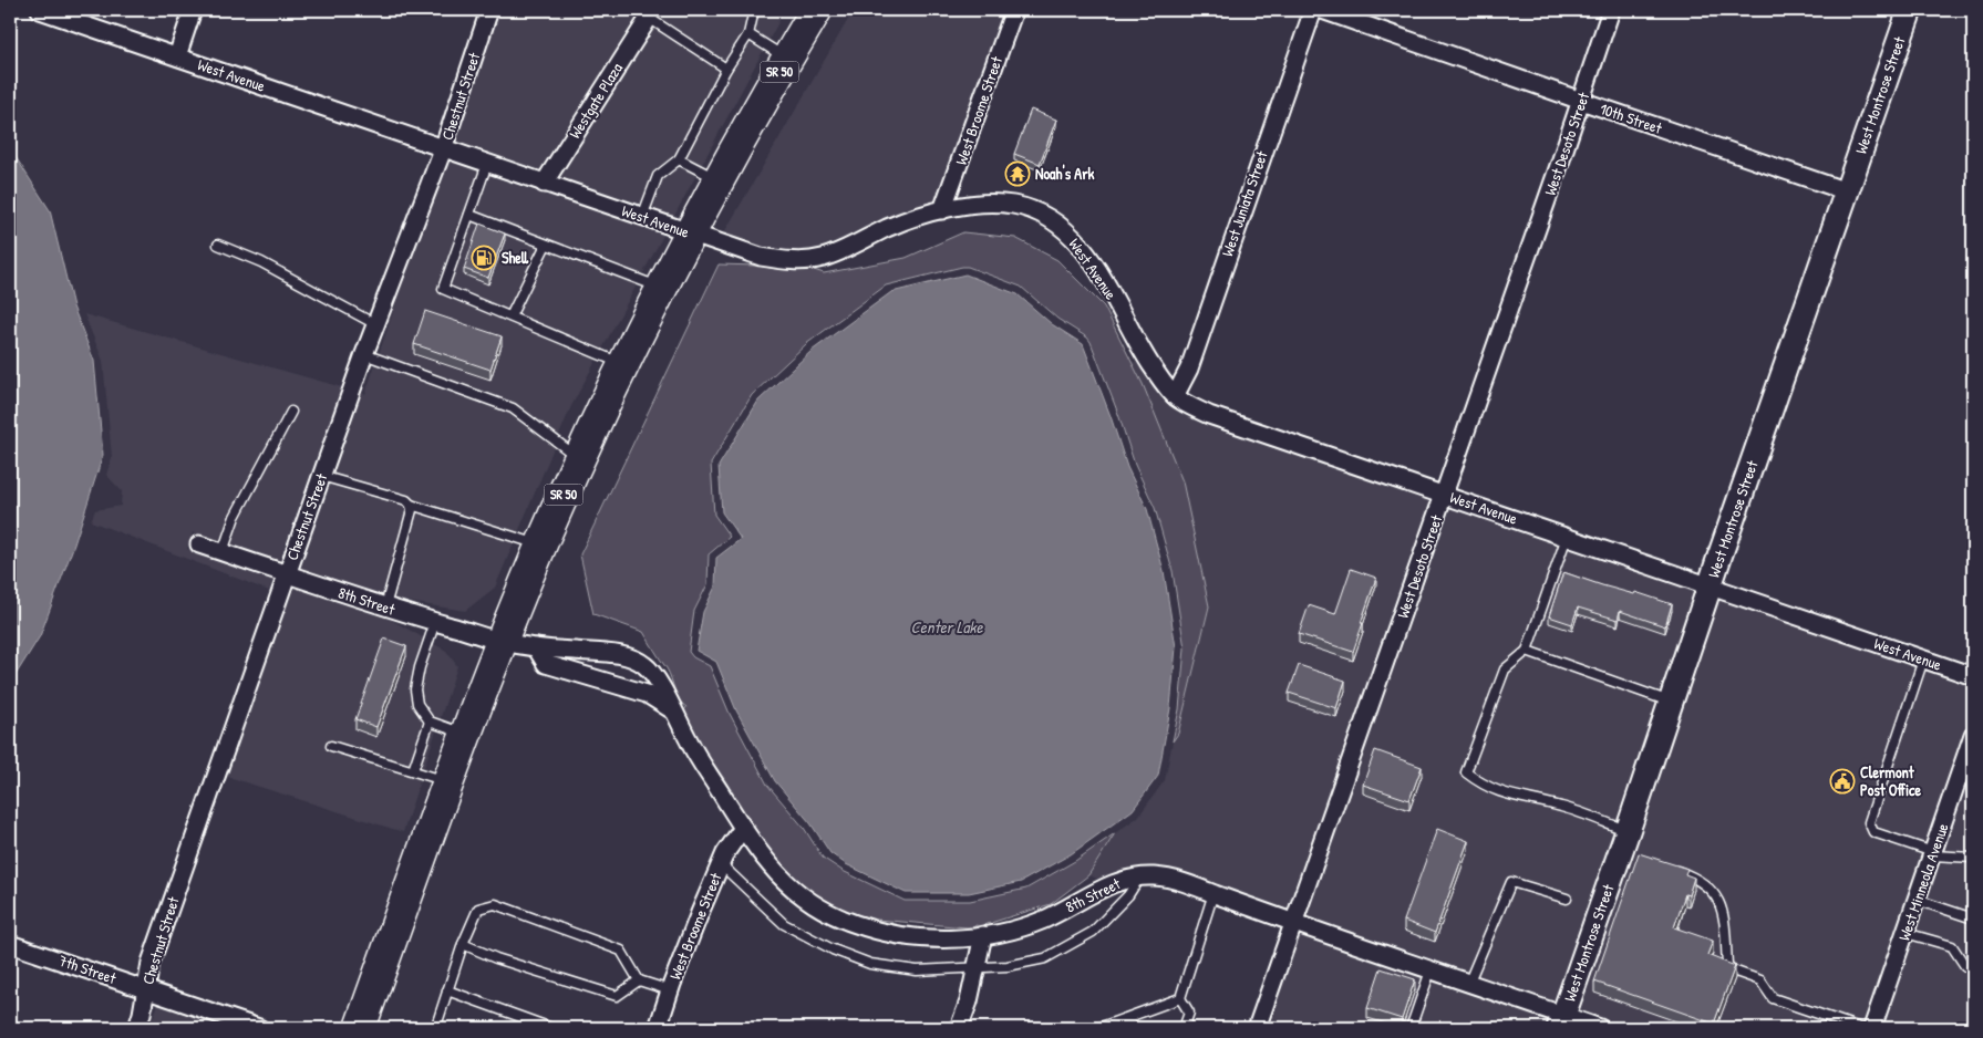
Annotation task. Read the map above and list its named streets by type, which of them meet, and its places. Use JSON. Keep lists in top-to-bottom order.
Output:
{
  "streets": {
    "highway": ["SR 50"],
    "street": [
      "West Avenue",
      "West Montrose Street",
      "Chestnut Street",
      "Westgate Plaza",
      "West Broome Street",
      "10th Street",
      "West Desoto Street",
      "West Juniata Street",
      "8th Street",
      "West Minneola Avenue",
      "7th Street"
    ]
  },
  "crossings": [
    ["SR 50", "West Avenue"],
    ["SR 50", "8th Street"],
    ["West Avenue", "West Montrose Street"],
    ["West Avenue", "Chestnut Street"],
    ["West Avenue", "Westgate Plaza"],
    ["West Avenue", "West Broome Street"],
    ["West Avenue", "West Desoto Street"],
    ["West Avenue", "West Juniata Street"],
    ["West Montrose Street", "10th Street"],
    ["West Montrose Street", "8th Street"],
    ["Chestnut Street", "8th Street"],
    ["Chestnut Street", "7th Street"],
    ["West Broome Street", "8th Street"],
    ["10th Street", "West Desoto Street"],
    ["West Desoto Street", "8th Street"]
  ],
  "water": ["Center Lake"],
  "places": {
    "temple": ["Noah's Ark"],
    "fuel station": ["Shell"],
    "public building": ["Clermont Post Office"]
  }
}
